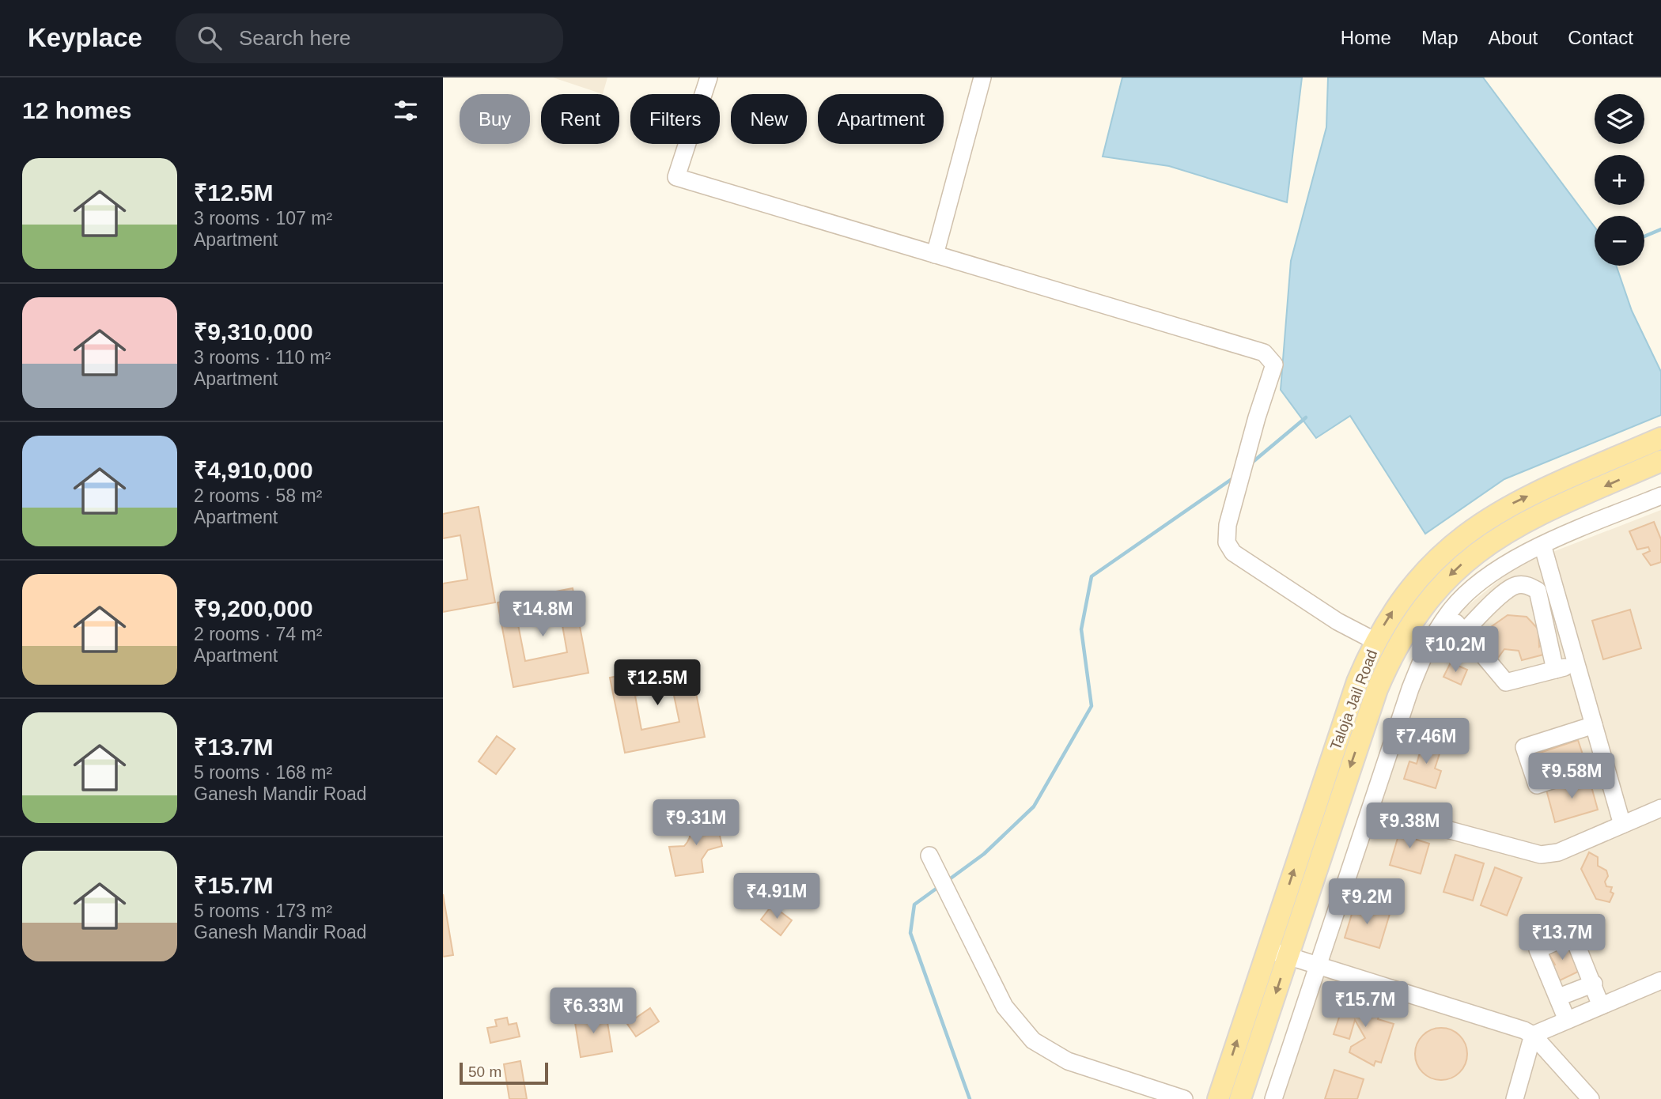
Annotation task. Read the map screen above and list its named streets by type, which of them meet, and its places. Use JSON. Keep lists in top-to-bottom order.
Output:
{
  "streets": {
    "main road": ["Taloja Jail Road"]
  },
  "scale_bar": "50 m",
  "page": {
    "header": "Keyplace",
    "search": "Search here",
    "nav": [
      "Home",
      "Map",
      "About",
      "Contact"
    ],
    "heading": "12 homes",
    "map_buttons": ["+", "−"],
    "chip": [
      "Buy",
      "Rent",
      "Filters",
      "New",
      "Apartment"
    ],
    "list": [
      {
        "name": "₹12.5M",
        "note": "3 rooms · 107 m² · Apartment"
      },
      {
        "name": "₹9,310,000",
        "note": "3 rooms · 110 m² · Apartment"
      },
      {
        "name": "₹4,910,000",
        "note": "2 rooms · 58 m² · Apartment"
      },
      {
        "name": "₹9,200,000",
        "note": "2 rooms · 74 m² · Apartment"
      },
      {
        "name": "₹13.7M",
        "note": "5 rooms · 168 m² · Ganesh Mandir Road"
      },
      {
        "name": "₹15.7M",
        "note": "5 rooms · 173 m² · Ganesh Mandir Road"
      }
    ],
    "price": [
      "₹14.8M",
      "₹10.2M",
      "₹12.5M",
      "₹7.46M",
      "₹9.58M",
      "₹9.31M",
      "₹9.38M",
      "₹4.91M",
      "₹9.2M",
      "₹13.7M",
      "₹15.7M",
      "₹6.33M"
    ],
    "scale": "50 m"
  }
}
